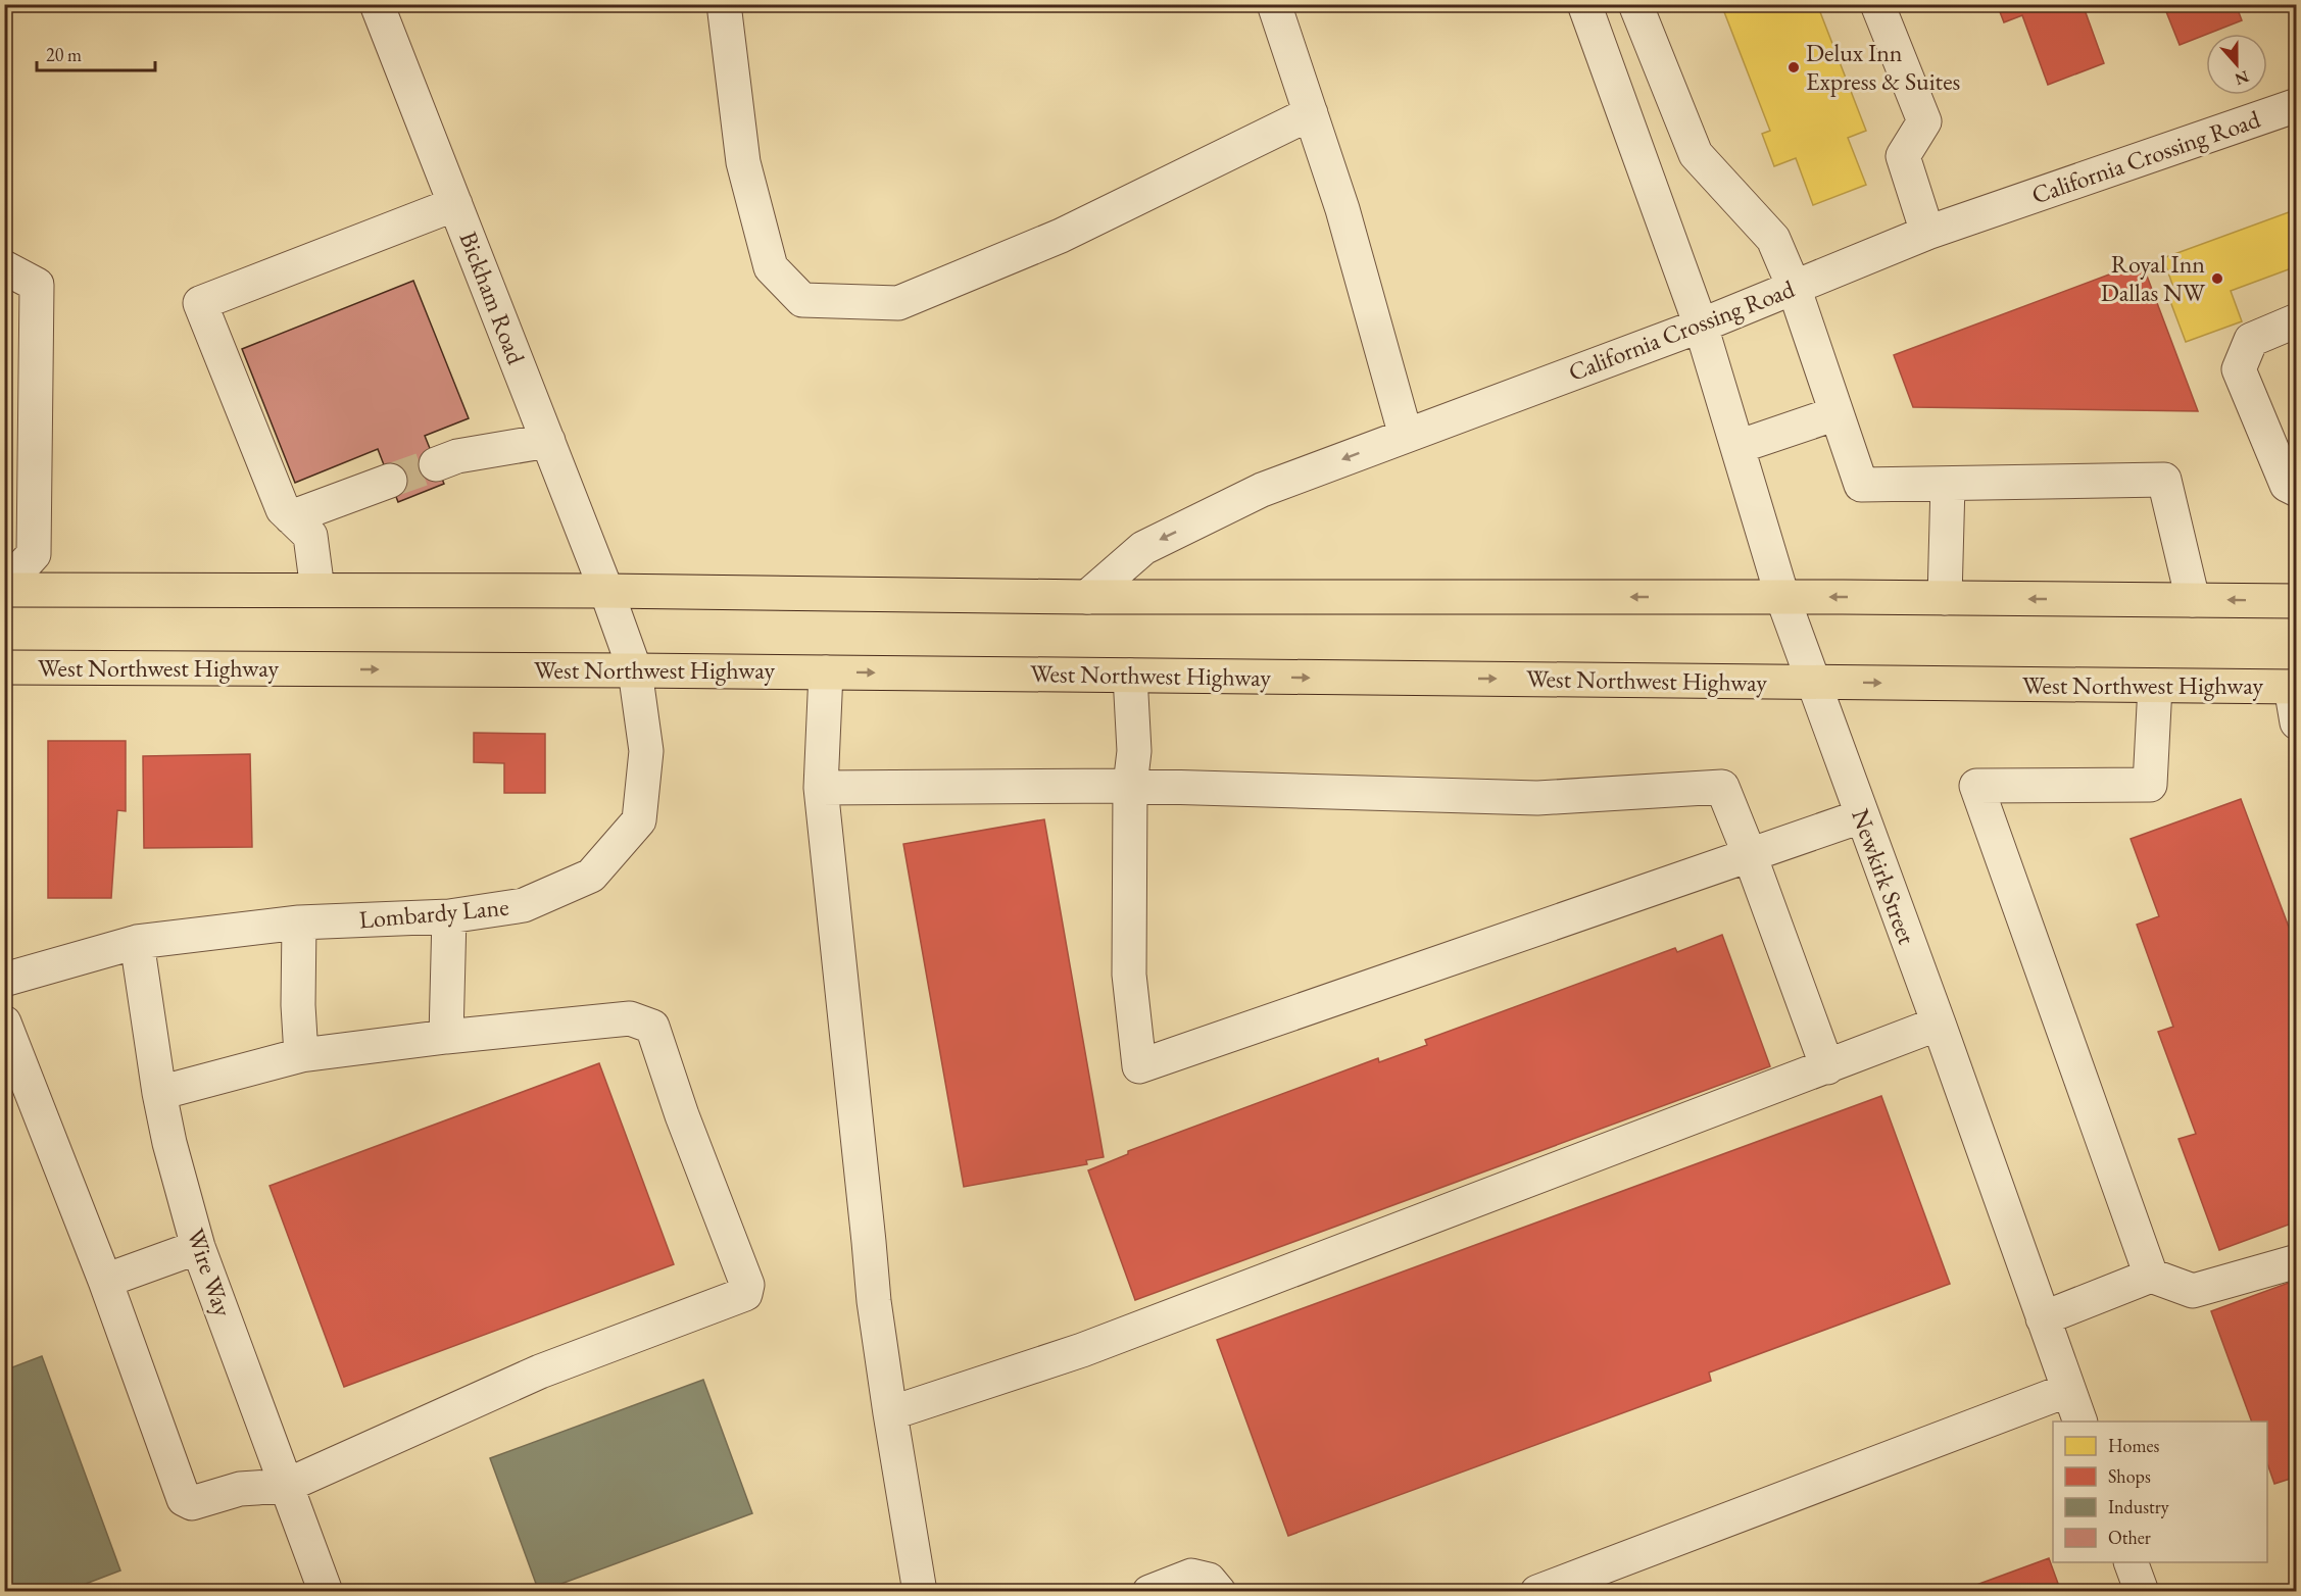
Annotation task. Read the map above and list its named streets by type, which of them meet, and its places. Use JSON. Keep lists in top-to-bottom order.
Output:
{
  "streets": {
    "main road": ["West Northwest Highway"],
    "street": [
      "California Crossing Road",
      "Bickham Road",
      "Newkirk Street",
      "Lombardy Lane",
      "Wire Way"
    ]
  },
  "crossings": [
    ["California Crossing Road", "Newkirk Street"],
    ["Bickham Road", "Lombardy Lane"],
    ["West Northwest Highway", "Newkirk Street"],
    ["West Northwest Highway", "Lombardy Lane"],
    ["Lombardy Lane", "Wire Way"]
  ],
  "places": ["Delux Inn Express & Suites", "Royal Inn Dallas NW"],
  "legend": [
    "Homes",
    "Shops",
    "Industry",
    "Other"
  ],
  "scale_bar": "20 m",
  "north": "bottom"
}
